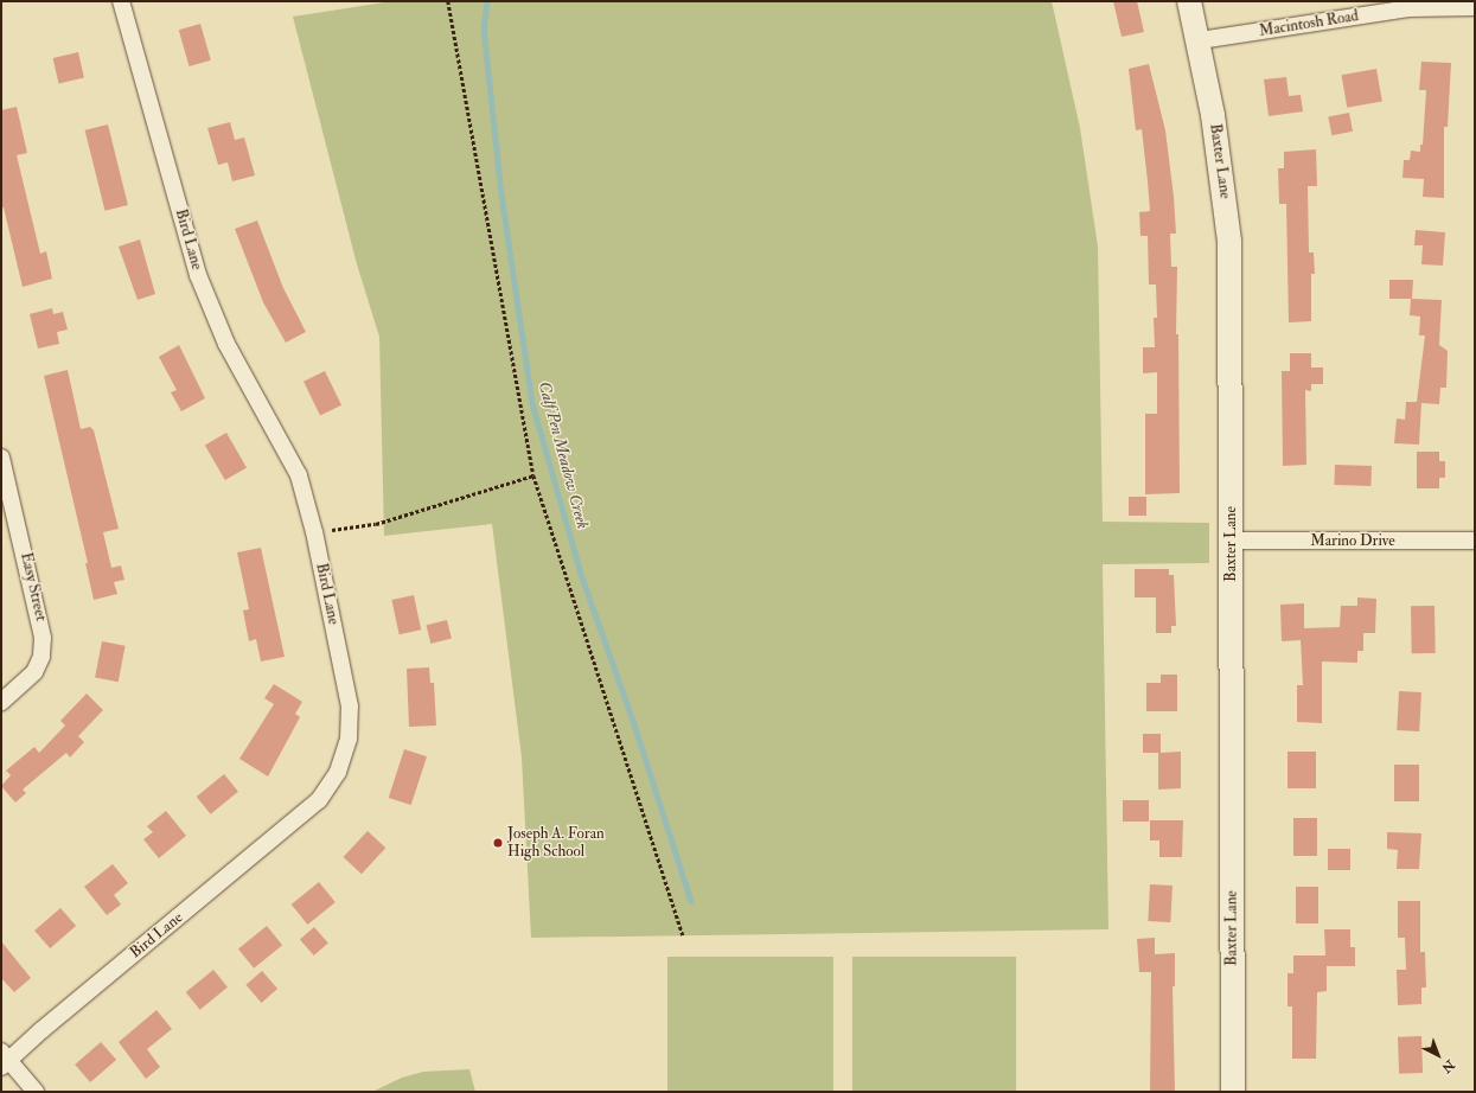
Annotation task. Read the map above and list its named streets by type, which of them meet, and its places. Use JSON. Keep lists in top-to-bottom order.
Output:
{
  "streets": {
    "street": [
      "Macintosh Road",
      "Baxter Lane",
      "Bird Lane",
      "Marino Drive",
      "Easy Street"
    ]
  },
  "crossings": [
    ["Macintosh Road", "Baxter Lane"],
    ["Baxter Lane", "Marino Drive"]
  ],
  "water": ["Calf Pen Meadow Creek"],
  "places": ["Joseph A. Foran High School"],
  "north": "bottom right"
}
